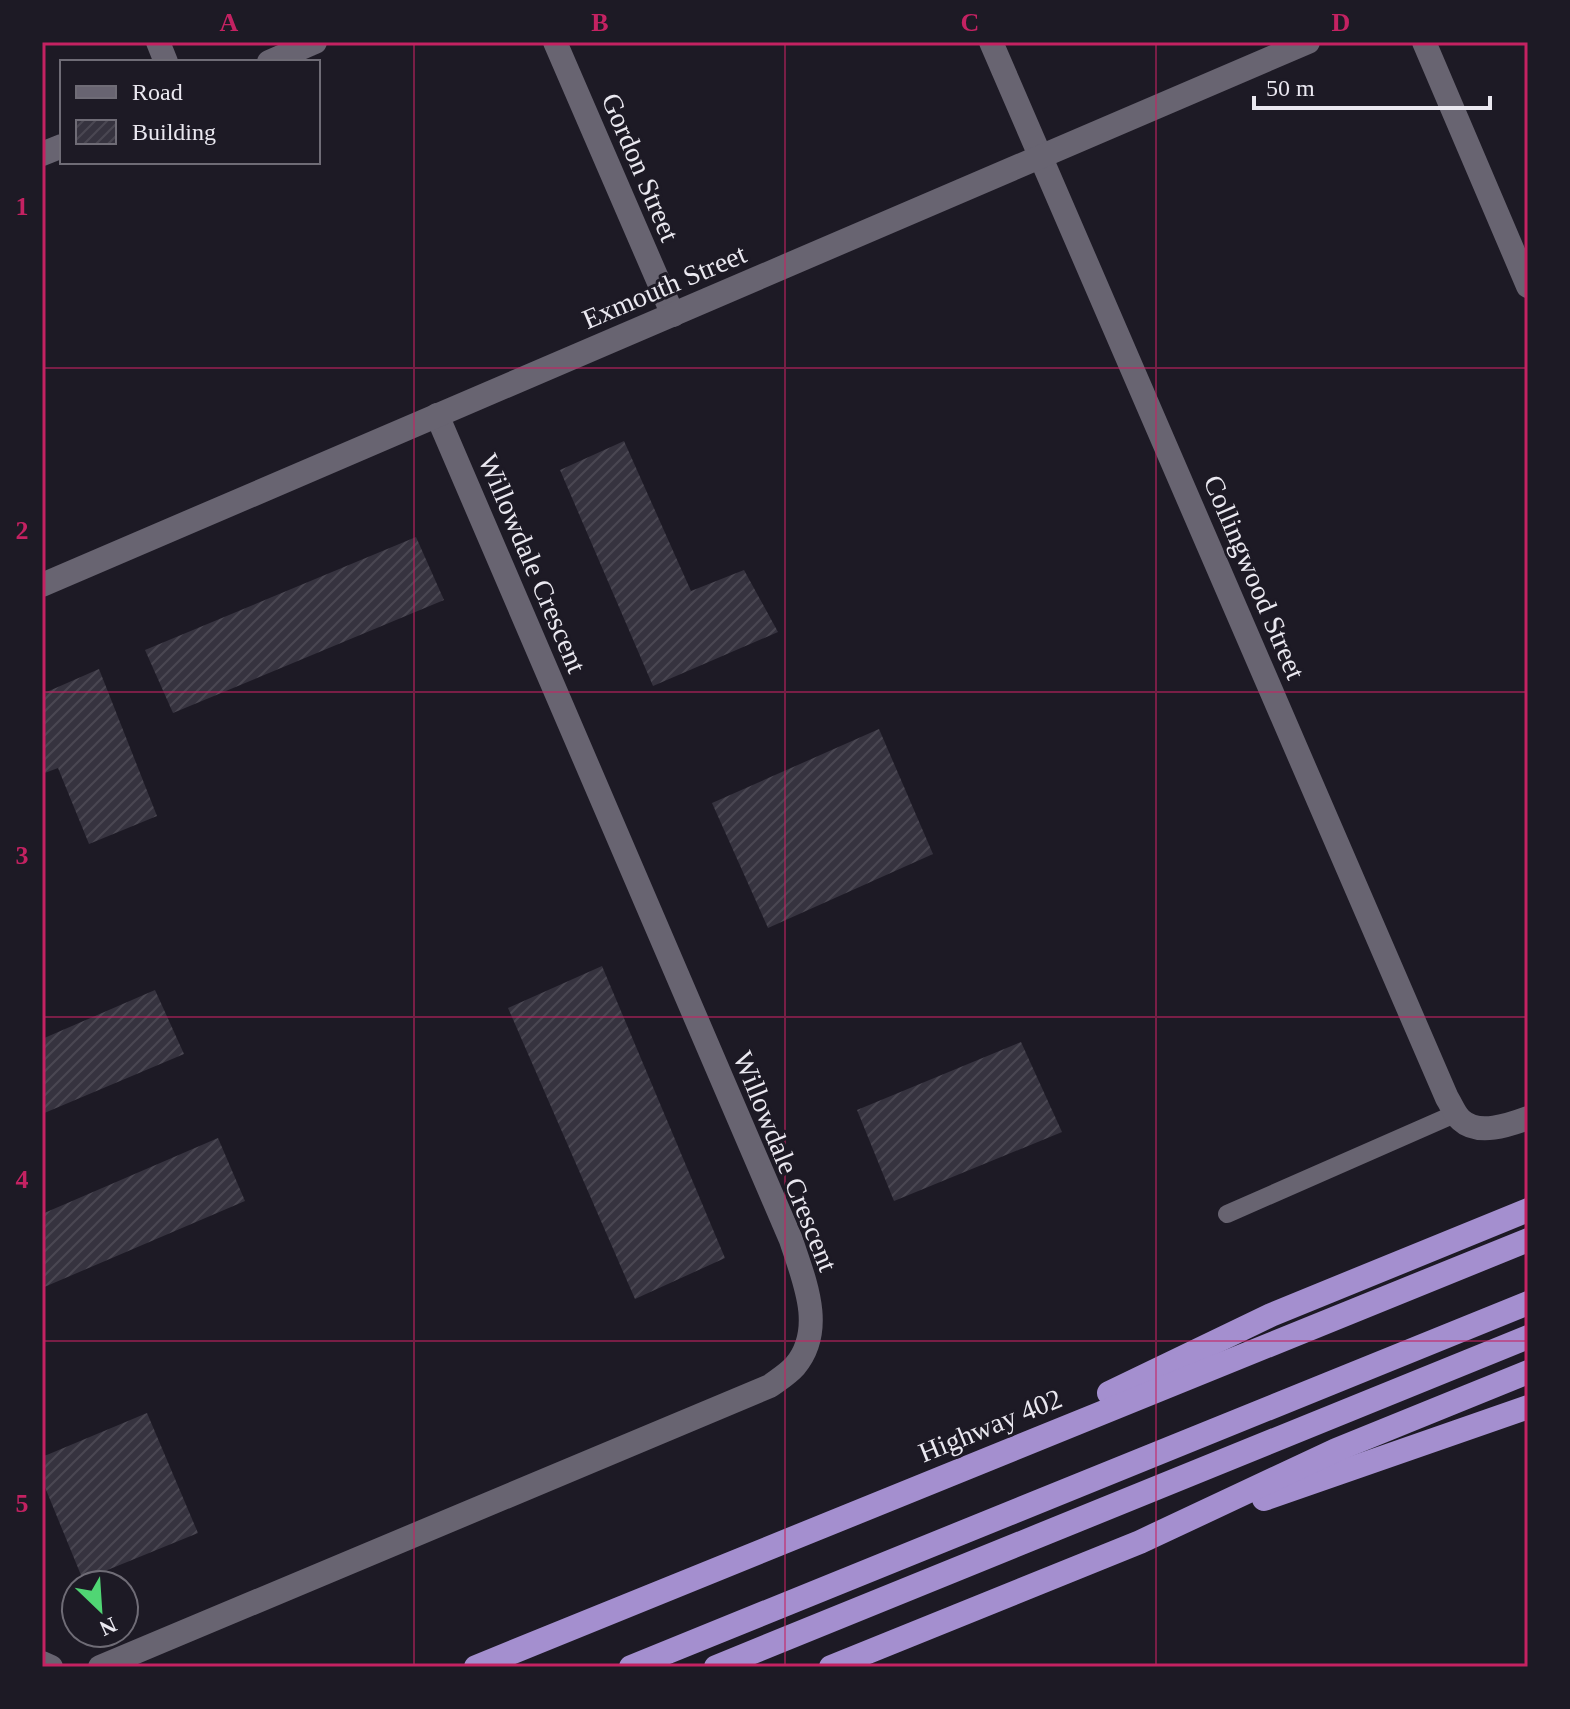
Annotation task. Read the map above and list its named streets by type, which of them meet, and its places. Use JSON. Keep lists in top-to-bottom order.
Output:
{
  "streets": {
    "highway": ["Highway 402"],
    "street": [
      "Gordon Street",
      "Exmouth Street",
      "Willowdale Crescent",
      "Collingwood Street"
    ]
  },
  "crossings": [
    ["Gordon Street", "Exmouth Street"],
    ["Exmouth Street", "Willowdale Crescent"],
    ["Exmouth Street", "Collingwood Street"]
  ],
  "legend": ["Road", "Building"],
  "scale_bar": "50 m",
  "north": "bottom right",
  "grid": {
    "columns": [
      "A",
      "B",
      "C",
      "D"
    ],
    "rows": [
      "1",
      "2",
      "3",
      "4",
      "5"
    ]
  }
}
